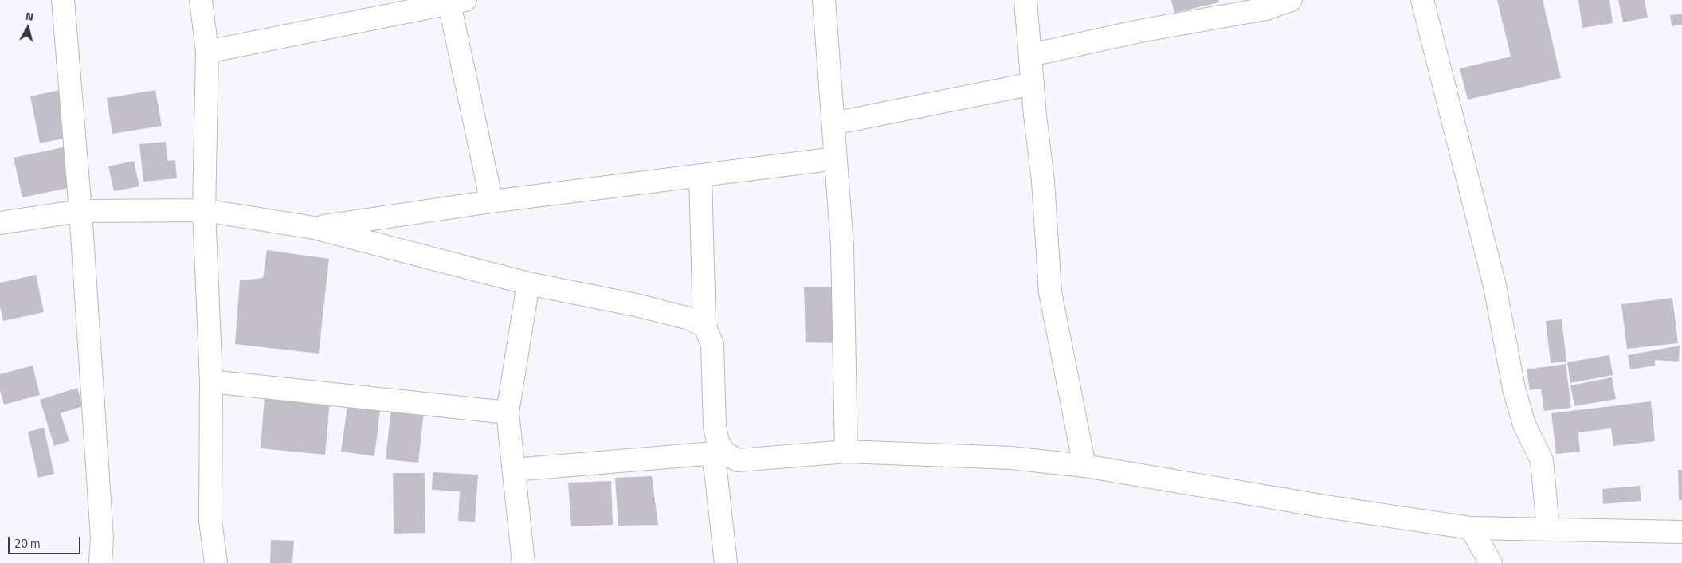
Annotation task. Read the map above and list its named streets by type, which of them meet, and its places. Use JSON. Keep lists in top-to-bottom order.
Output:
{
  "scale_bar": "20 m",
  "north": "top"
}
